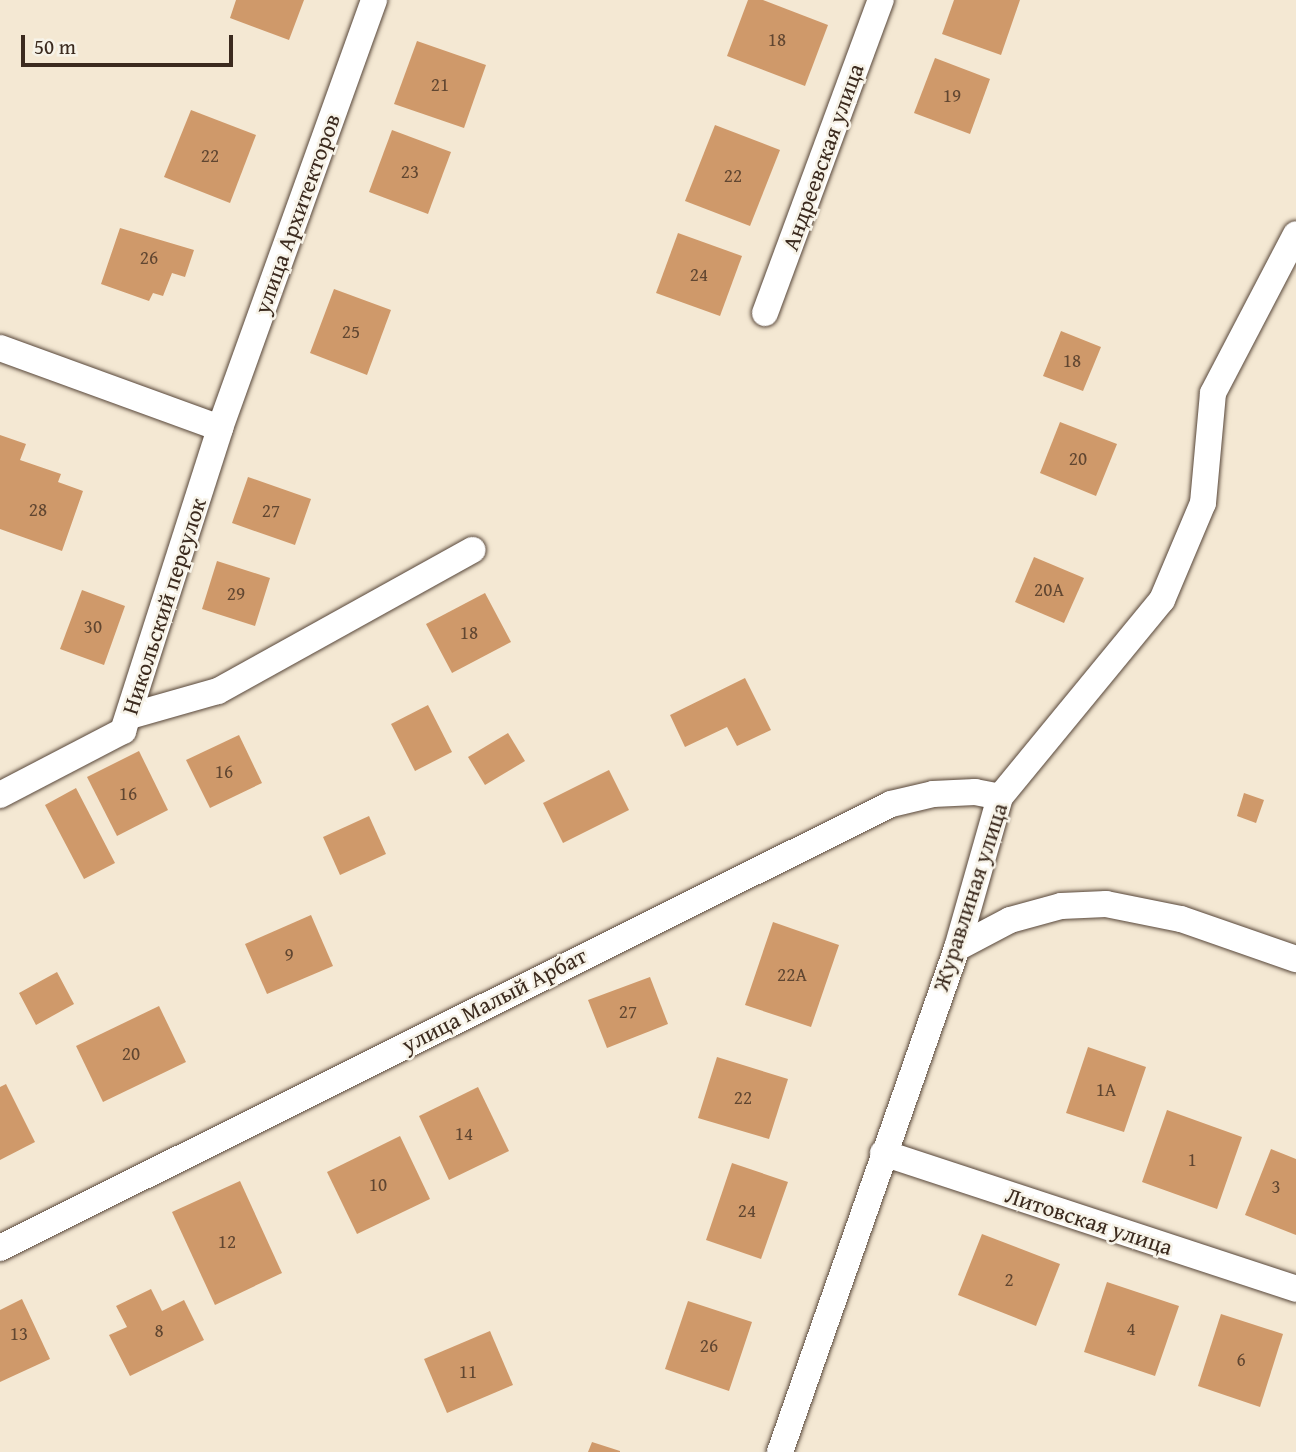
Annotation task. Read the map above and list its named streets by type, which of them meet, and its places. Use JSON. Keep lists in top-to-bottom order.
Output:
{
  "streets": {
    "street": [
      "Андреевская улица",
      "улица Архитекторов",
      "Никольский переулок",
      "Журавлиная улица",
      "улица Малый Арбат",
      "Литовская улица"
    ]
  },
  "crossings": [
    ["улица Архитекторов", "Никольский переулок"],
    ["Журавлиная улица", "улица Малый Арбат"],
    ["Журавлиная улица", "Литовская улица"]
  ],
  "house_numbers": [
    "18",
    "21",
    "19",
    "22",
    "23",
    "22",
    "26",
    "24",
    "25",
    "18",
    "20",
    "28",
    "27",
    "20А",
    "29",
    "30",
    "18",
    "16",
    "16",
    "9",
    "22А",
    "27",
    "20",
    "1А",
    "22",
    "14",
    "1",
    "10",
    "3",
    "24",
    "12",
    "2",
    "4",
    "8",
    "13",
    "26",
    "6",
    "11"
  ],
  "scale_bar": "50 m"
}
